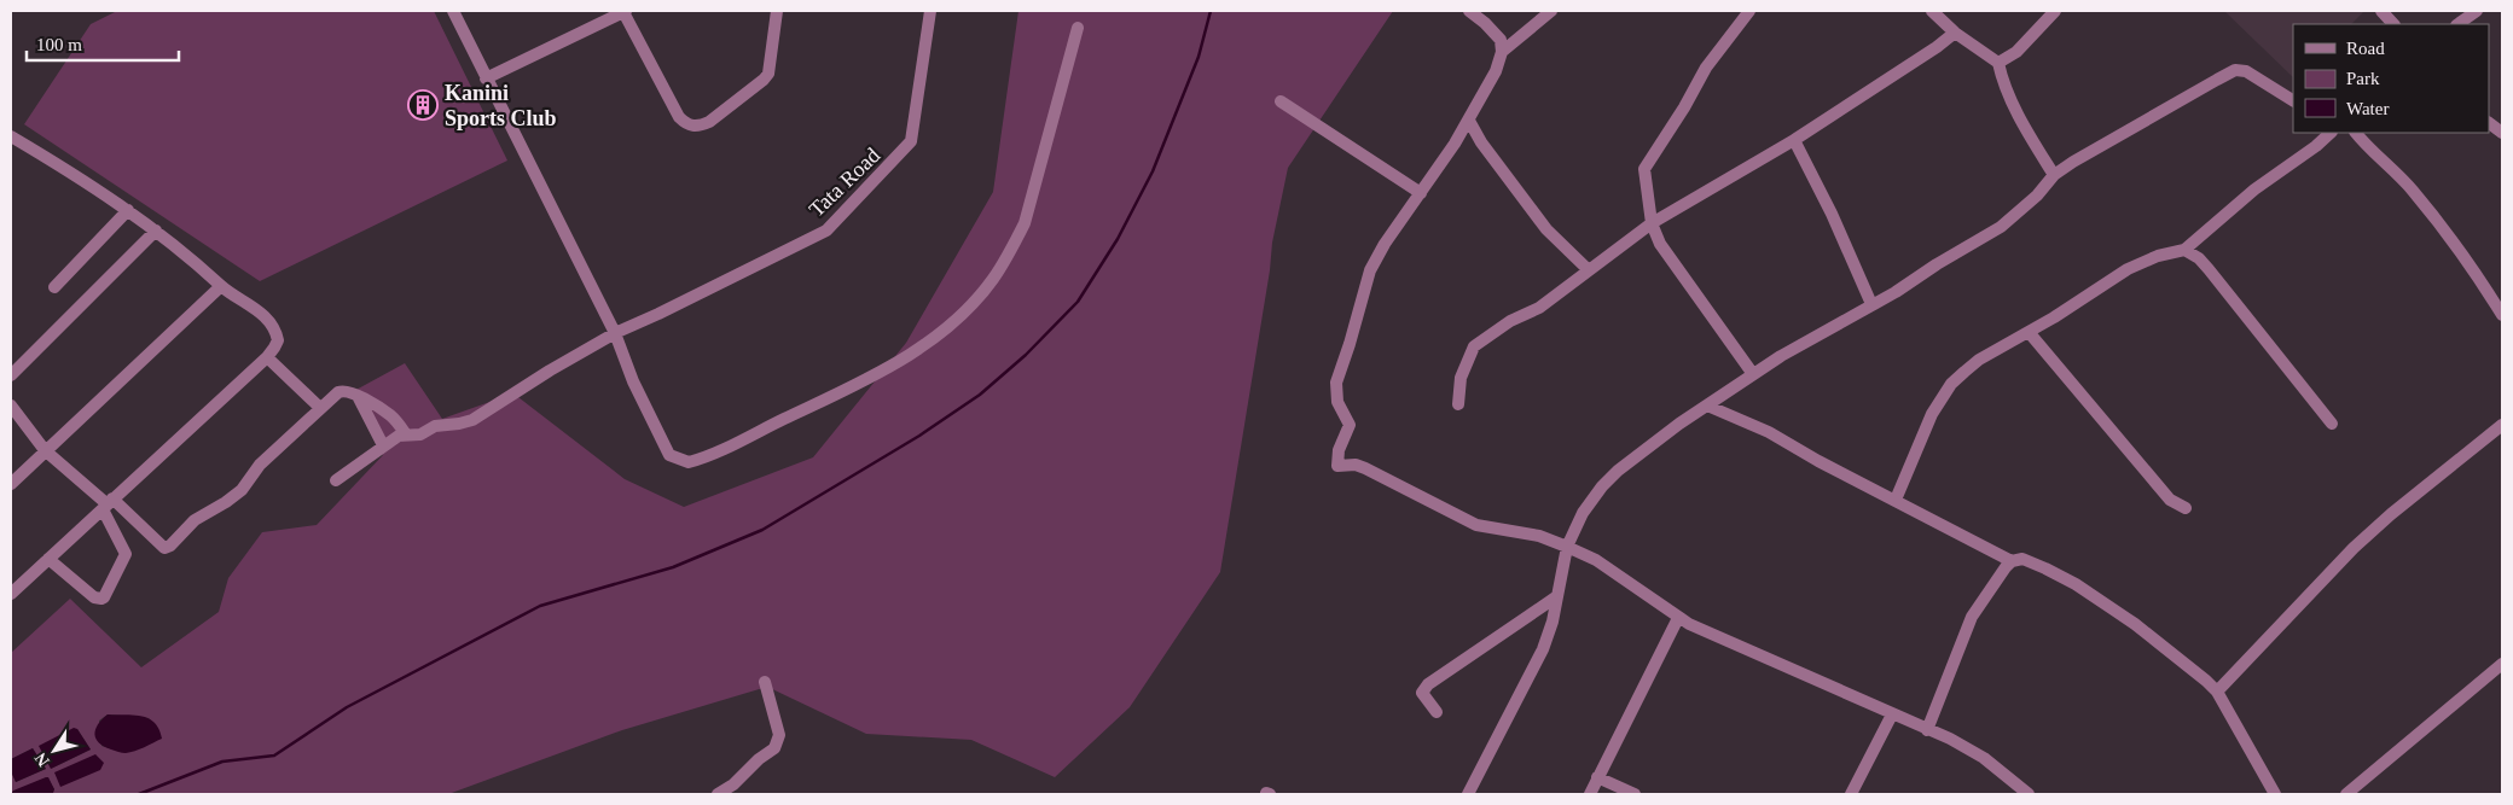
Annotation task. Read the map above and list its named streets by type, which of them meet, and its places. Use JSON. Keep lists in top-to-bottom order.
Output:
{
  "streets": {
    "street": ["Tata Road"]
  },
  "places": {
    "building": ["Kanini Sports Club"]
  },
  "legend": ["Road", "Park", "Water"],
  "scale_bar": "100 m",
  "north": "bottom left"
}
